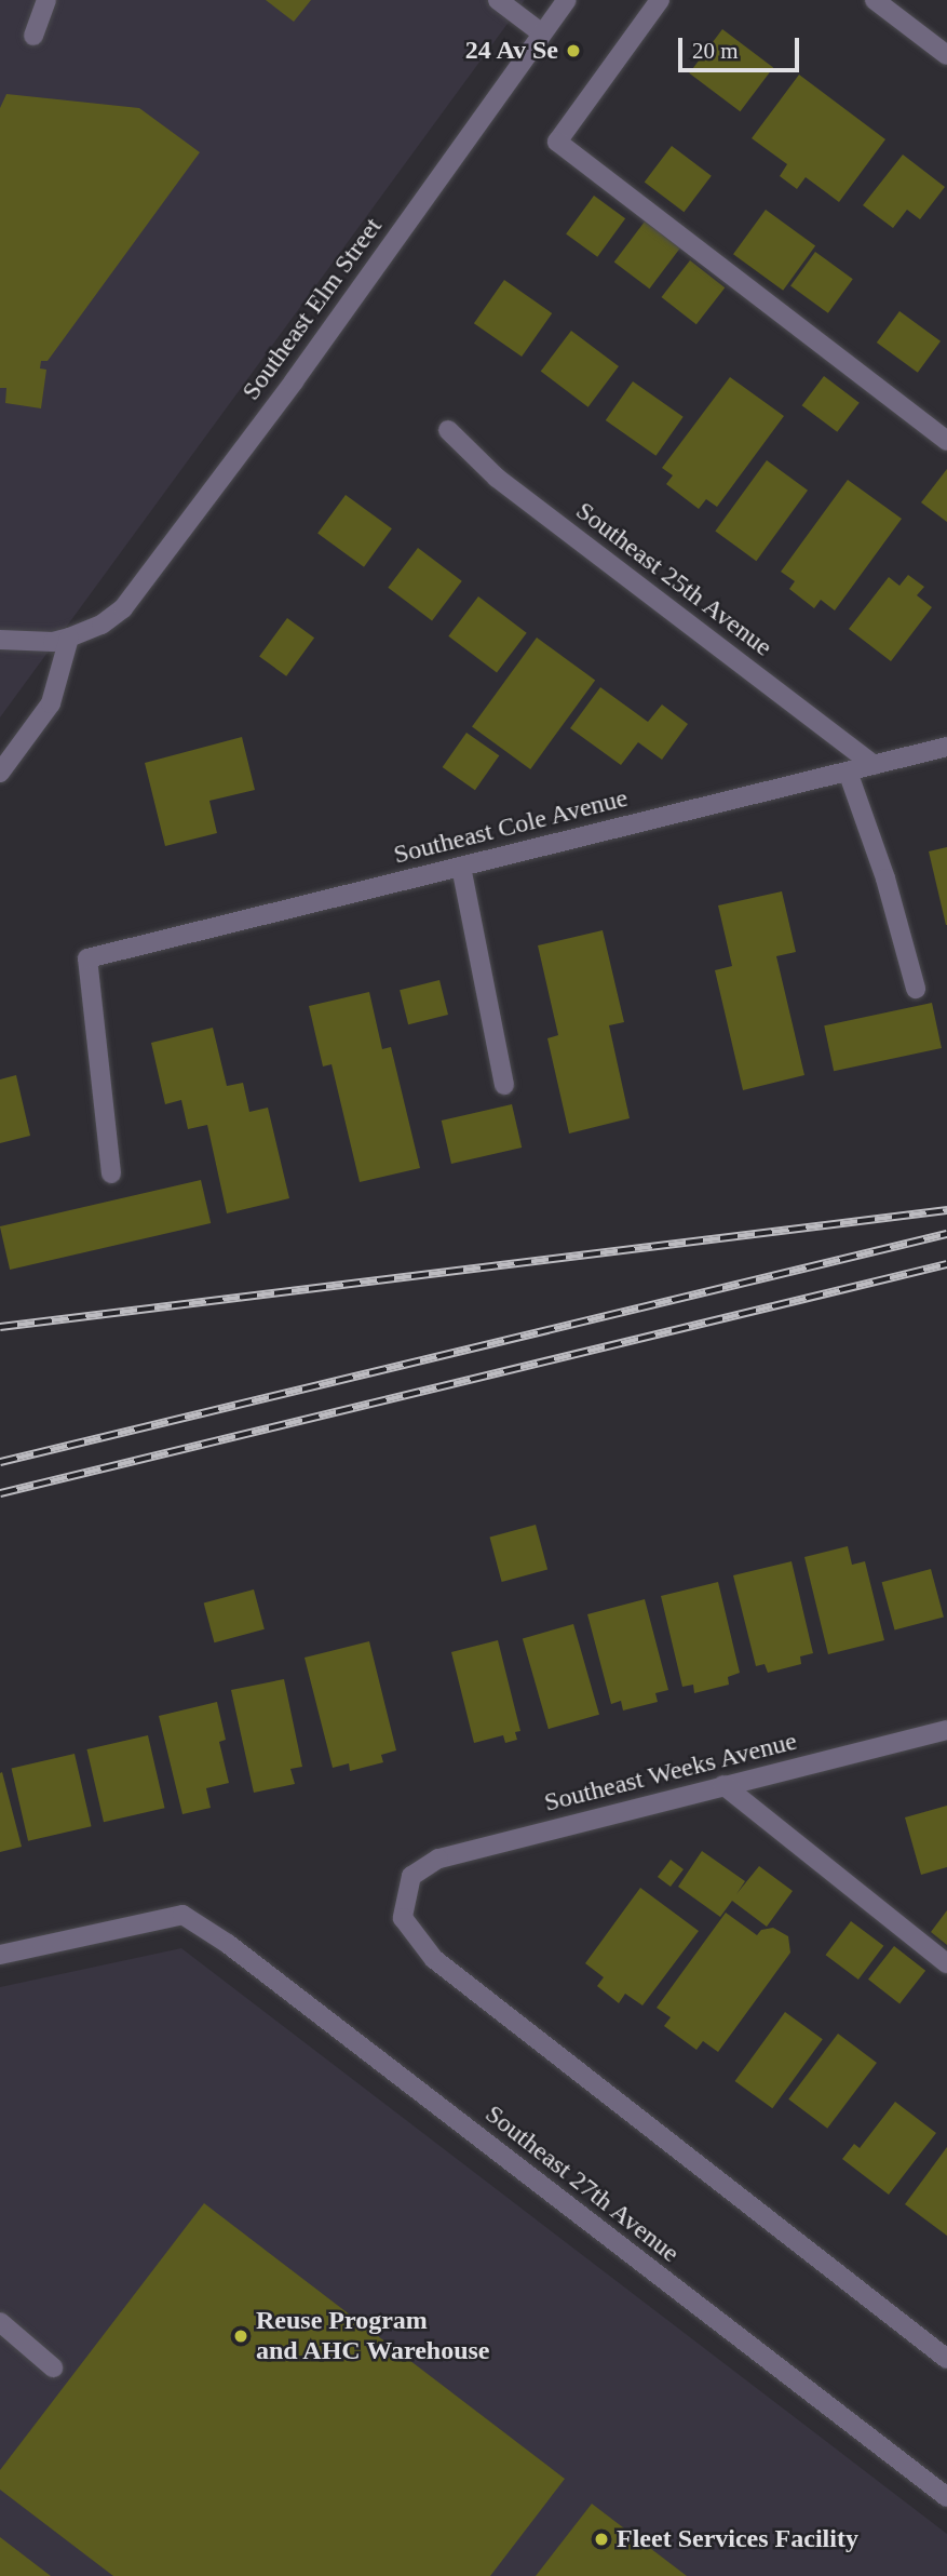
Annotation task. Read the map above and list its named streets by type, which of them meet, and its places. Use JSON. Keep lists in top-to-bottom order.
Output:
{
  "streets": {
    "street": [
      "Southeast Elm Street",
      "Southeast 25th Avenue",
      "Southeast Cole Avenue",
      "Southeast Weeks Avenue",
      "Southeast 27th Avenue"
    ]
  },
  "crossings": [
    ["Southeast 25th Avenue", "Southeast Cole Avenue"]
  ],
  "places": ["24 Av Se", "Reuse Program and AHC Warehouse", "Fleet Services Facility"],
  "scale_bar": "20 m"
}
